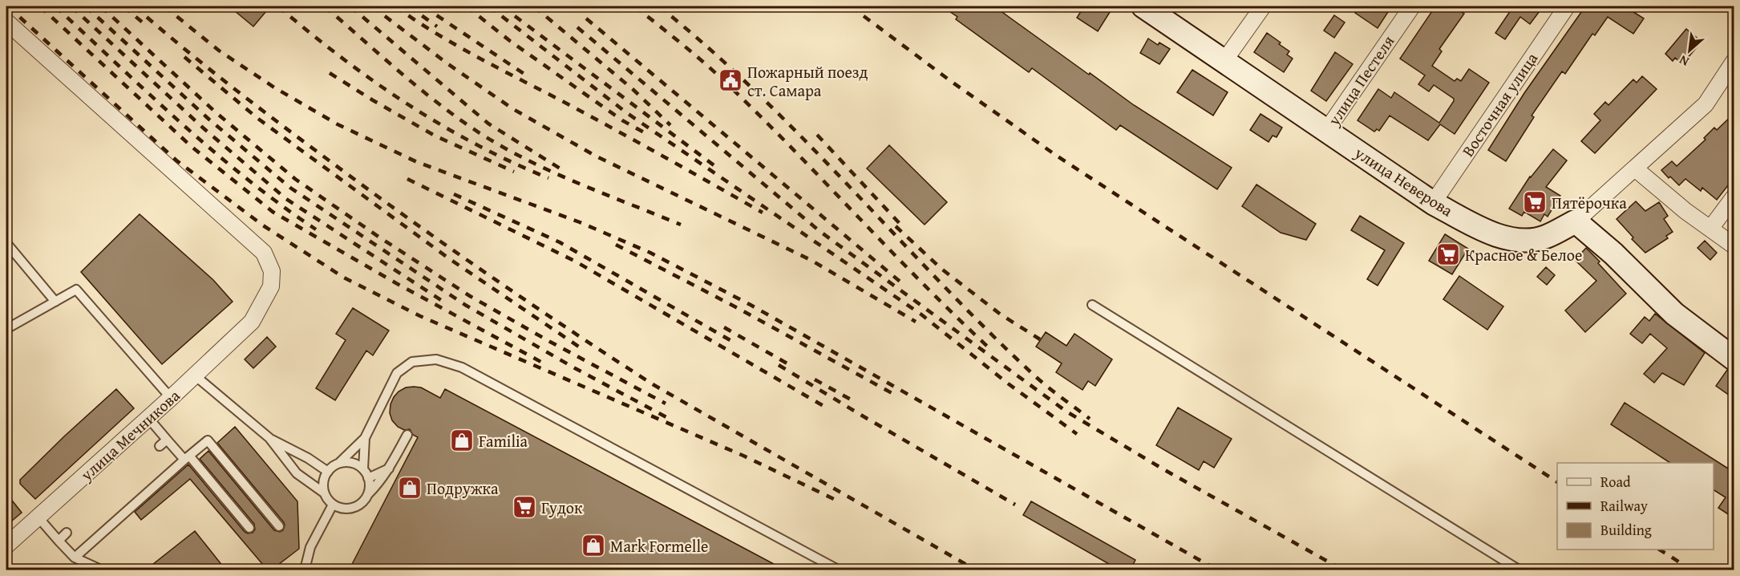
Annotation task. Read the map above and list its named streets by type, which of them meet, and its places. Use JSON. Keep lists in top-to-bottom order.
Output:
{
  "streets": {
    "street": [
      "улица Пестеля",
      "Восточная улица",
      "улица Неверова",
      "улица Мечникова"
    ]
  },
  "crossings": [
    ["улица Пестеля", "улица Неверова"],
    ["Восточная улица", "улица Неверова"]
  ],
  "places": {
    "public building": ["Пожарный поезд ст. Самара"],
    "supermarket": ["Пятёрочка", "Красное & Белое", "Гудок"],
    "shop": ["Familia", "Подружка", "Mark Formelle"]
  },
  "legend": ["Road", "Railway", "Building"],
  "north": "bottom left"
}
